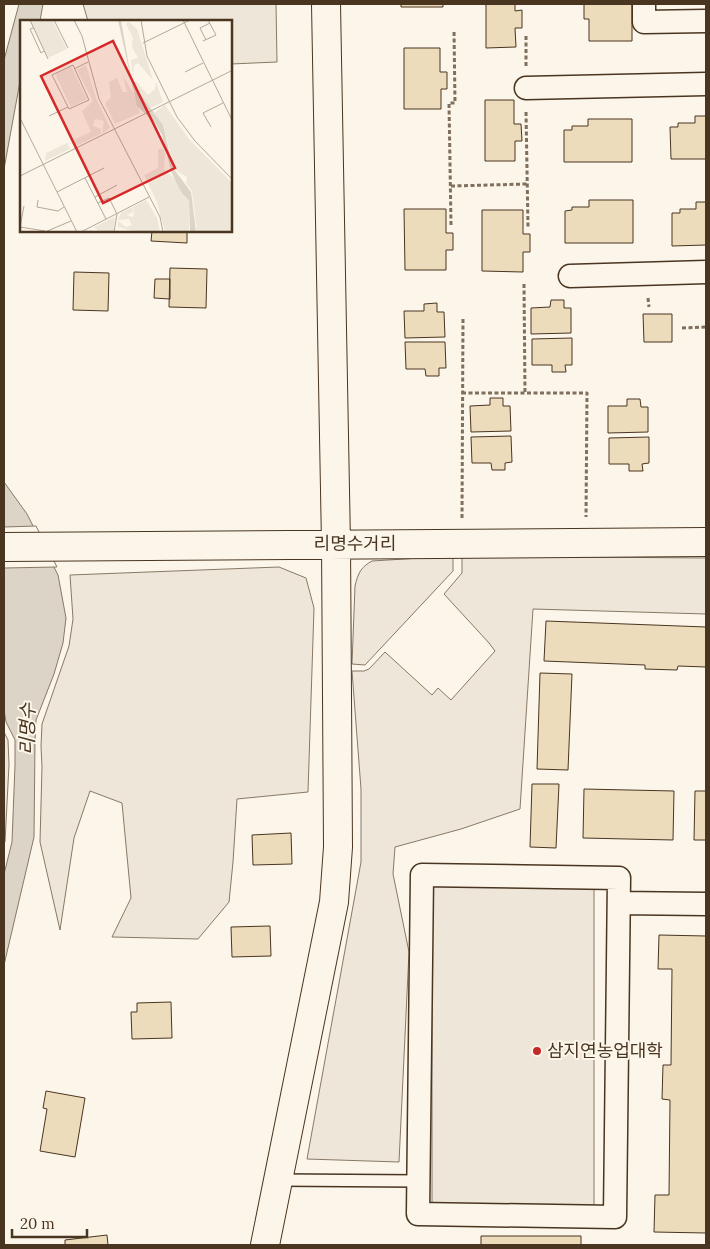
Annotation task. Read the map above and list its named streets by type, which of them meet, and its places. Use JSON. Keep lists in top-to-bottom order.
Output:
{
  "streets": {
    "street": ["리명수거리"]
  },
  "water": ["리명수"],
  "places": ["삼지연농업대학"],
  "scale_bar": "20 m"
}
